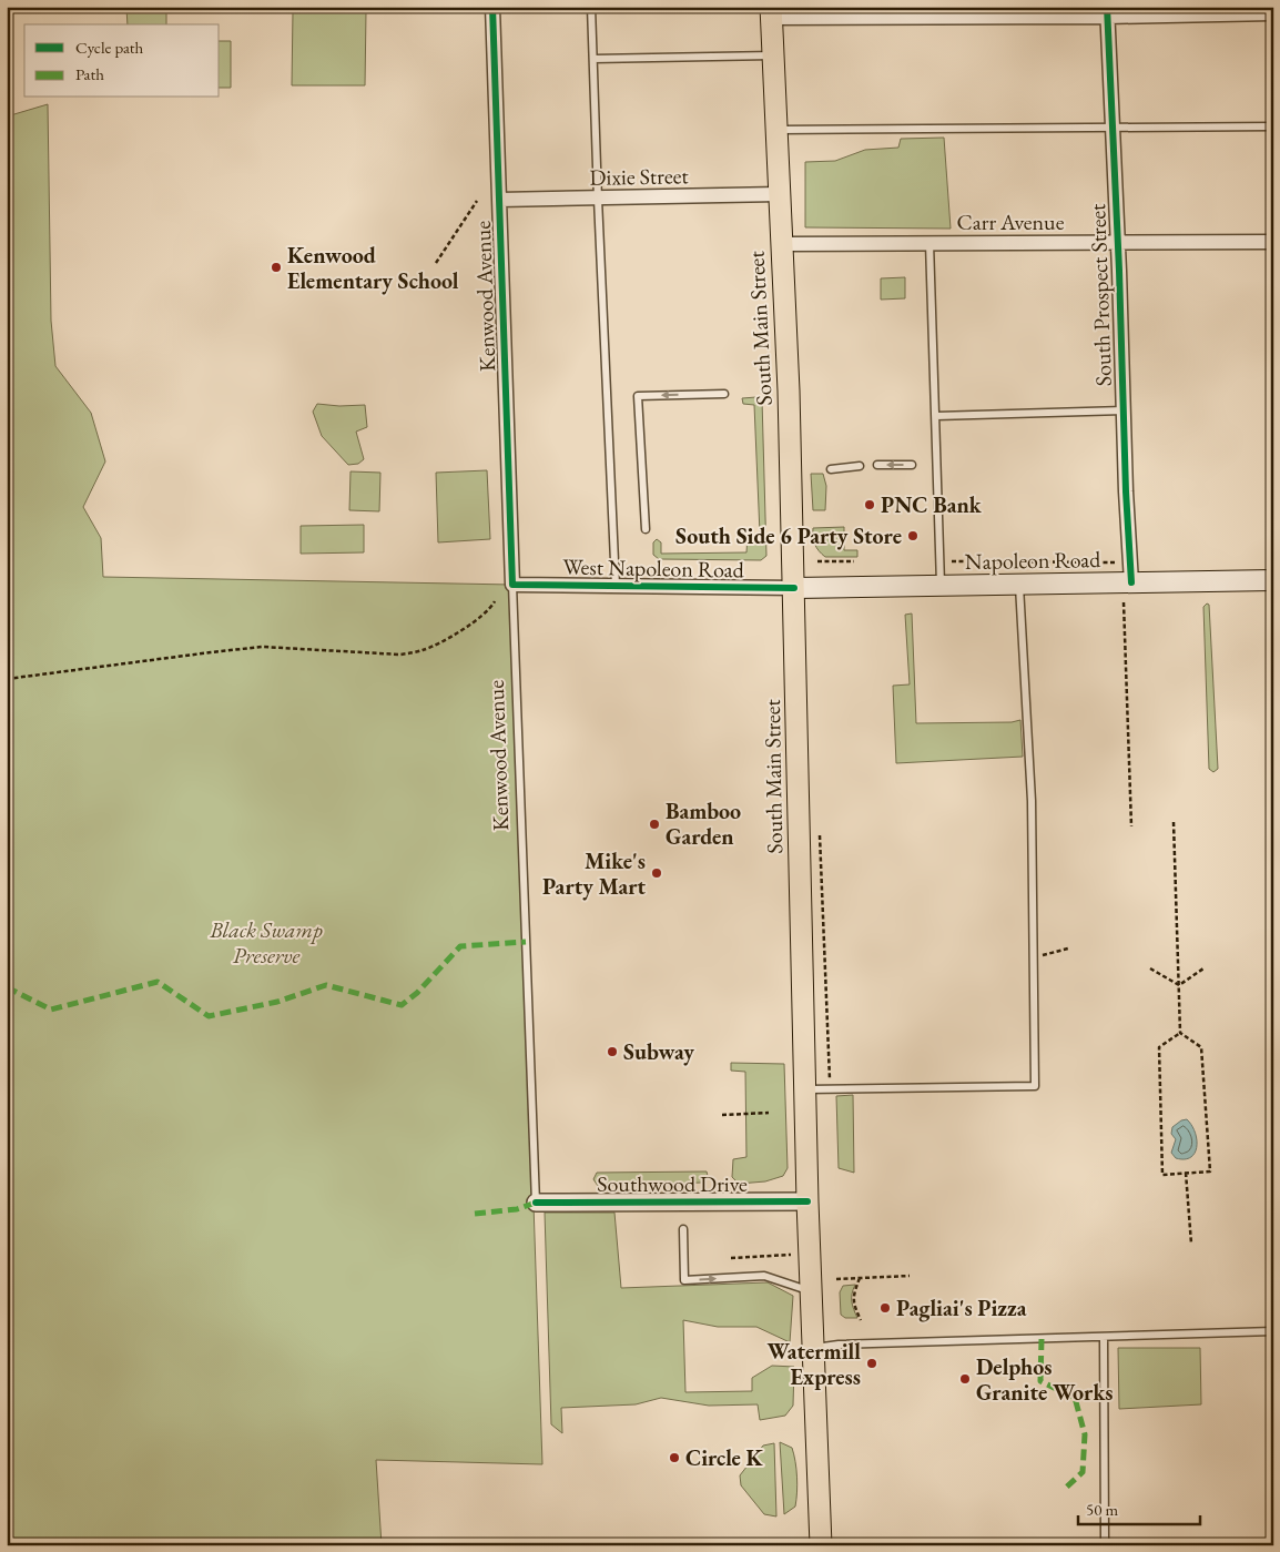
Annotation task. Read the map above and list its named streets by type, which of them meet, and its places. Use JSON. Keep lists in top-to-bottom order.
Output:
{
  "streets": {
    "main road": ["South Main Street", "Napoleon Road"],
    "street": [
      "Dixie Street",
      "Carr Avenue",
      "South Prospect Street",
      "Kenwood Avenue",
      "West Napoleon Road",
      "Southwood Drive"
    ]
  },
  "crossings": [
    ["Dixie Street", "Kenwood Avenue"],
    ["Dixie Street", "South Main Street"],
    ["Carr Avenue", "South Prospect Street"],
    ["Carr Avenue", "South Main Street"],
    ["South Prospect Street", "Napoleon Road"],
    ["Kenwood Avenue", "West Napoleon Road"],
    ["Kenwood Avenue", "Southwood Drive"],
    ["South Main Street", "Napoleon Road"],
    ["South Main Street", "West Napoleon Road"],
    ["South Main Street", "Southwood Drive"],
    ["Napoleon Road", "West Napoleon Road"]
  ],
  "parks": ["Black Swamp Preserve"],
  "places": [
    "Kenwood Elementary School",
    "PNC Bank",
    "South Side 6 Party Store",
    "Bamboo Garden",
    "Mike's Party Mart",
    "Subway",
    "Pagliai's Pizza",
    "Watermill Express",
    "Delphos Granite Works",
    "Circle K"
  ],
  "legend": ["Cycle path", "Path"],
  "scale_bar": "50 m"
}
